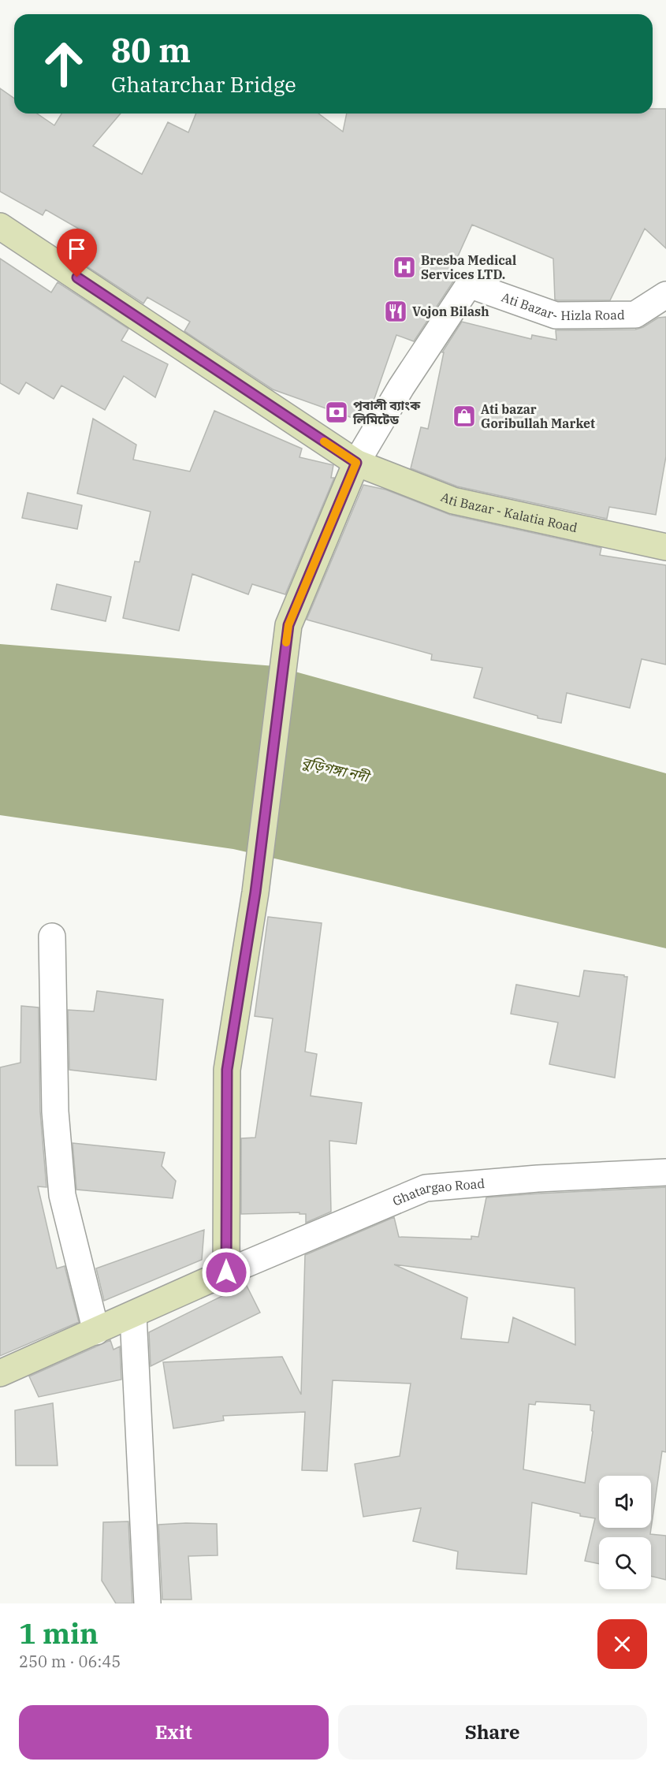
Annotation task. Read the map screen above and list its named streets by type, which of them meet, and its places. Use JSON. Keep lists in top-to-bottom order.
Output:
{
  "streets": {
    "main road": ["Ati Bazar - Kalatia Road"],
    "street": ["Ati Bazar- Hizla Road", "Ghatargao Road"]
  },
  "crossings": [
    ["Ati Bazar- Hizla Road", "Ati Bazar - Kalatia Road"]
  ],
  "water": ["বুড়িগঙ্গা নদী"],
  "places": {
    "hospital": ["Bresba Medical Services LTD."],
    "restaurant": ["Vojon Bilash"],
    "bank": ["পূবালী ব্যাংক লিমিটেড"],
    "shop": ["Ati bazar Goribullah Market"]
  },
  "page": {
    "turn": ["80 m", "Ghatarchar Bridge"],
    "heading": ["1 min", "250 m · 06:45"],
    "buttons": ["Exit", "Share"]
  }
}
